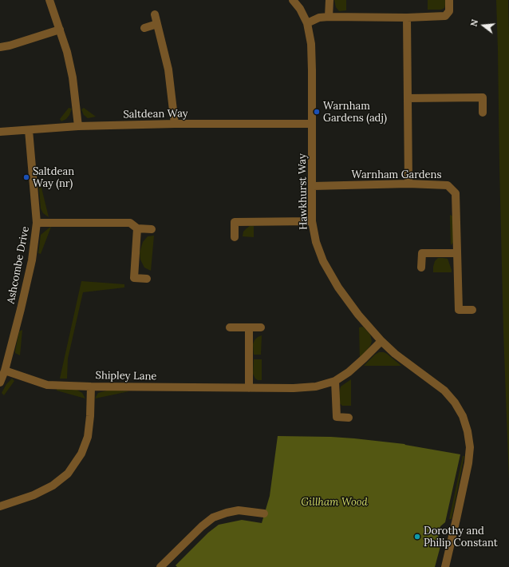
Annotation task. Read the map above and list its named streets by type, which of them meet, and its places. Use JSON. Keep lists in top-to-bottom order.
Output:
{
  "streets": {
    "street": [
      "Saltdean Way",
      "Warnham Gardens",
      "Hawkhurst Way",
      "Ashcombe Drive",
      "Shipley Lane"
    ]
  },
  "crossings": [
    ["Saltdean Way", "Hawkhurst Way"],
    ["Saltdean Way", "Ashcombe Drive"],
    ["Warnham Gardens", "Hawkhurst Way"],
    ["Hawkhurst Way", "Shipley Lane"],
    ["Ashcombe Drive", "Shipley Lane"]
  ],
  "parks": ["Gillham Wood"],
  "places": ["Warnham Gardens (adj)", "Saltdean Way (nr)", "Dorothy and Philip Constant"],
  "north": "left"
}
